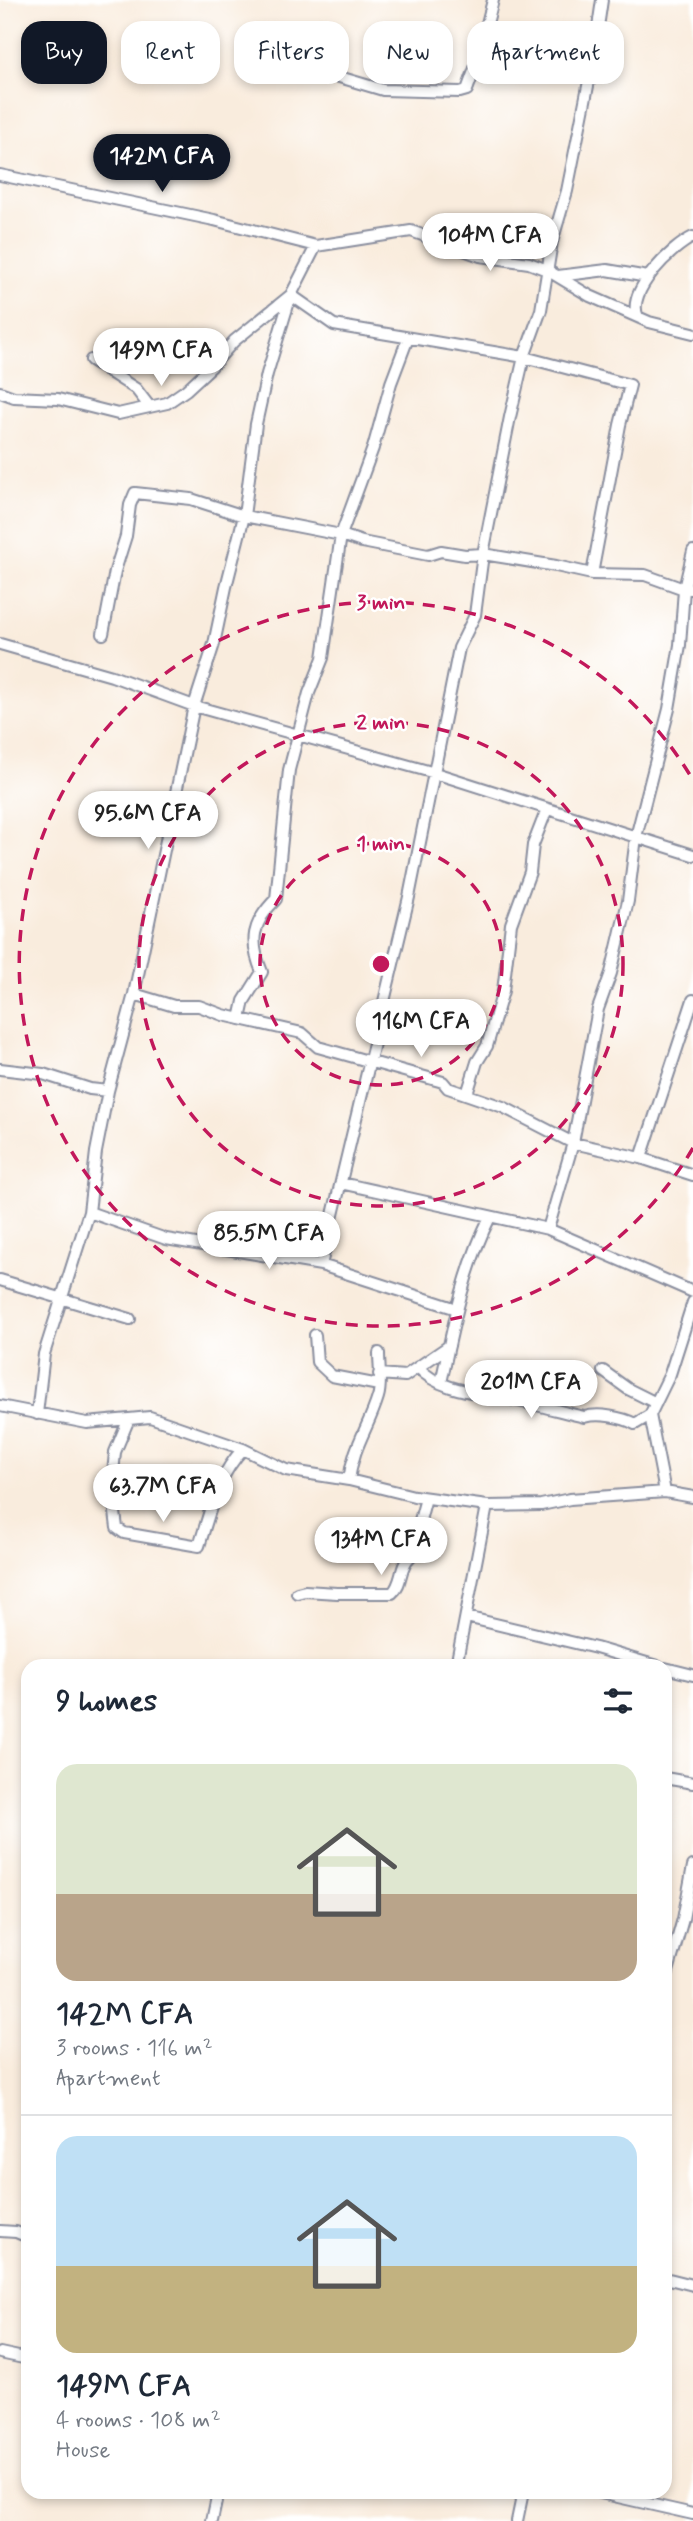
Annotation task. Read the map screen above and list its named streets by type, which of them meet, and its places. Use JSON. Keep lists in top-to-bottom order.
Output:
{
  "page": {
    "chip": [
      "Buy",
      "Rent",
      "Filters",
      "New",
      "Apartment"
    ],
    "price": [
      "142M CFA",
      "104M CFA",
      "149M CFA",
      "95.6M CFA",
      "116M CFA",
      "85.5M CFA",
      "201M CFA",
      "63.7M CFA",
      "134M CFA"
    ],
    "heading": "9 homes",
    "list": [
      {
        "name": "142M CFA",
        "note": "3 rooms · 116 m² · Apartment"
      },
      {
        "name": "149M CFA",
        "note": "4 rooms · 108 m² · House"
      }
    ]
  },
  "rings": ["3 min", "2 min", "1 min"]
}
